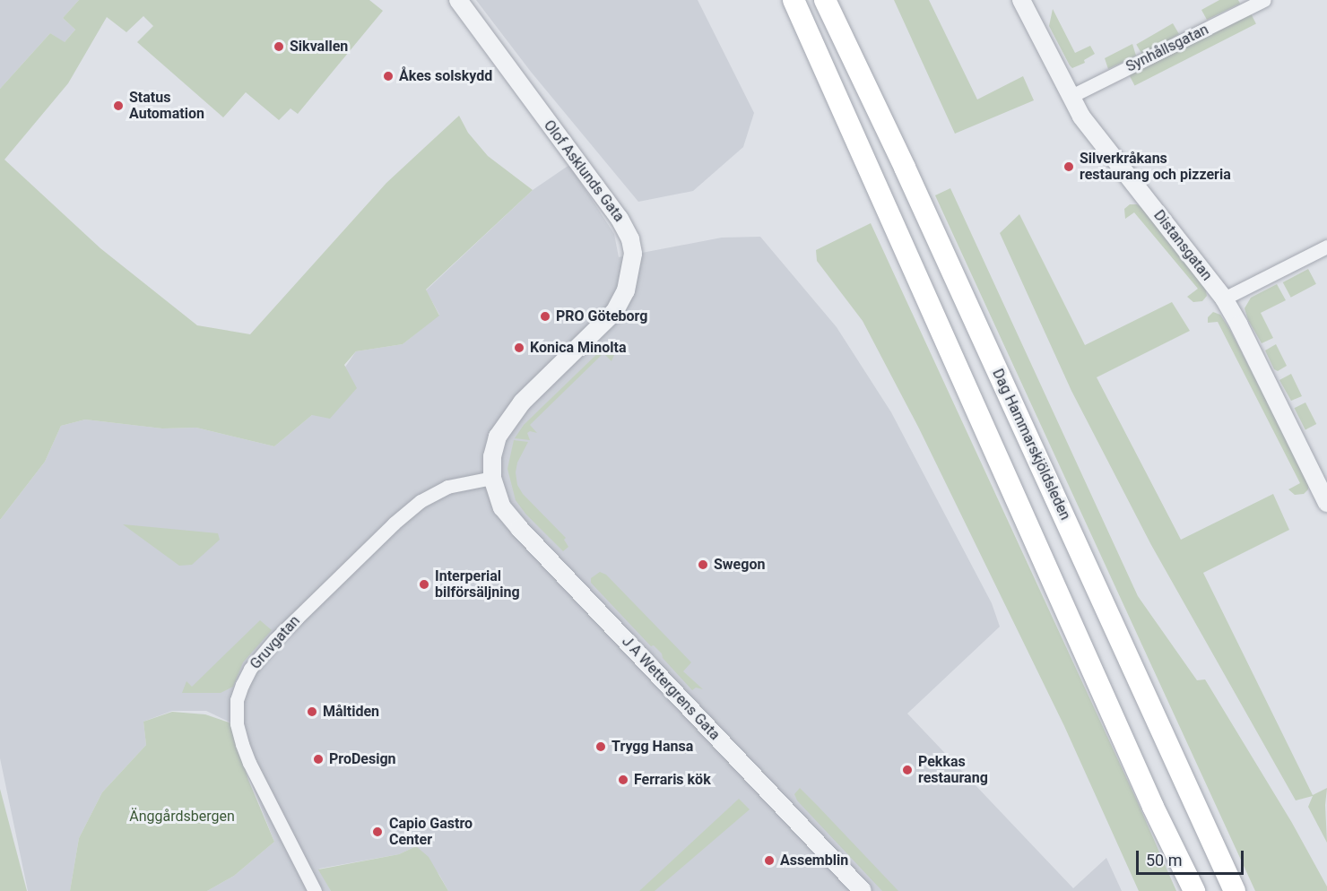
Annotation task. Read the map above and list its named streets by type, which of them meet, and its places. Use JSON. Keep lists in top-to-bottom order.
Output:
{
  "streets": {
    "main road": ["Dag Hammarskjöldsleden"],
    "street": [
      "Synhållsgatan",
      "Olof Asklunds Gata",
      "Distansgatan",
      "Gruvgatan",
      "J A Wettergrens Gata"
    ]
  },
  "crossings": [
    ["Synhållsgatan", "Distansgatan"],
    ["Olof Asklunds Gata", "Gruvgatan"],
    ["Olof Asklunds Gata", "J A Wettergrens Gata"],
    ["Gruvgatan", "J A Wettergrens Gata"]
  ],
  "parks": ["Änggårdsbergen"],
  "places": [
    "Sikvallen",
    "Åkes solskydd",
    "Status Automation",
    "Silverkråkans restaurang och pizzeria",
    "PRO Göteborg",
    "Konica Minolta",
    "Swegon",
    "Interperial bilförsäljning",
    "Måltiden",
    "Trygg Hansa",
    "ProDesign",
    "Pekkas restaurang",
    "Ferraris kök",
    "Capio Gastro Center",
    "Assemblin"
  ],
  "scale_bar": "50 m"
}
